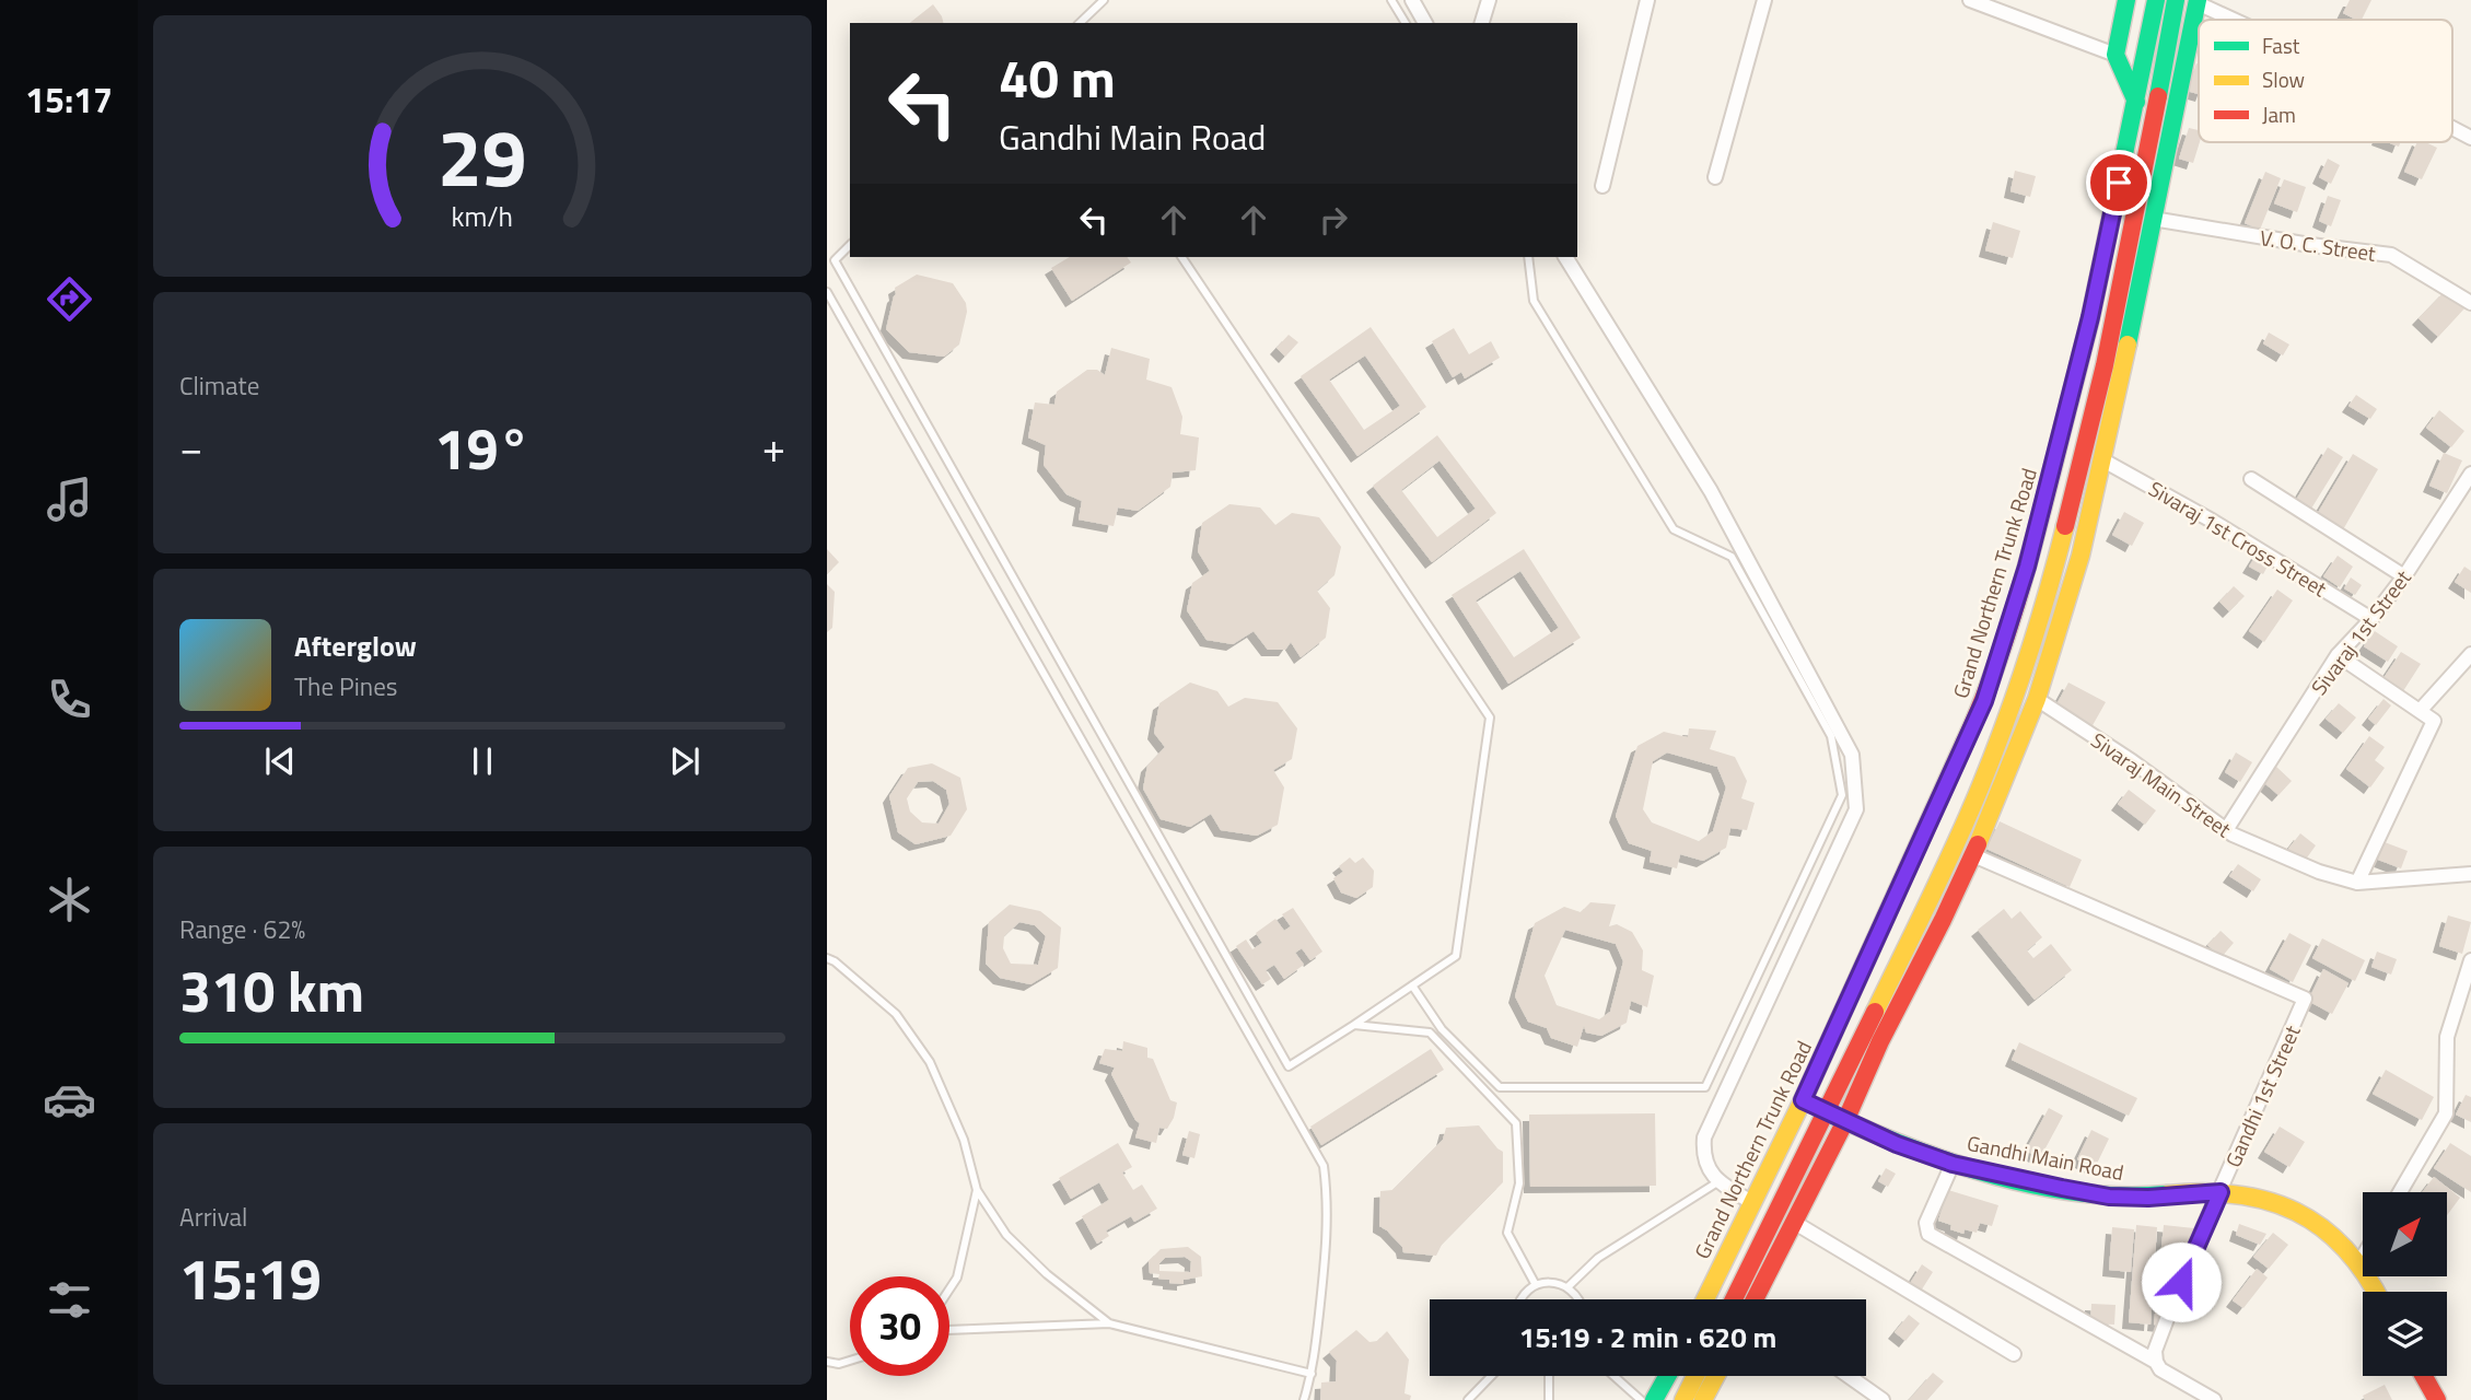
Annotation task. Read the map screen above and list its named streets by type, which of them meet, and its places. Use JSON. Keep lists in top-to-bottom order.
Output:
{
  "streets": {
    "main road": ["Grand Northern Trunk Road", "Gandhi Main Road"],
    "street": [
      "V. O. C. Street",
      "Sivaraj 1st Cross Street",
      "Sivaraj 1st Street",
      "Sivaraj Main Street",
      "Gandhi 1st Street"
    ]
  },
  "crossings": [
    ["Sivaraj 1st Cross Street", "Sivaraj 1st Street"],
    ["Grand Northern Trunk Road", "Gandhi Main Road"],
    ["Sivaraj 1st Street", "Sivaraj Main Street"],
    ["Gandhi 1st Street", "Gandhi Main Road"]
  ],
  "legend": ["Fast", "Slow", "Jam"],
  "north": "top right",
  "page": {
    "tabs": "15:17",
    "turn": ["40 m", "Gandhi Main Road"],
    "tile": [
      "Climate",
      ["Range · 62%", "310 km"],
      ["Arrival", "15:19"]
    ],
    "heat": ["−", "19°", "+"],
    "song": ["Afterglow", "The Pines"],
    "limit": "30",
    "trip": "15:19 · 2 min · 620 m",
    "gauge": ["29", "km/h"]
  }
}
